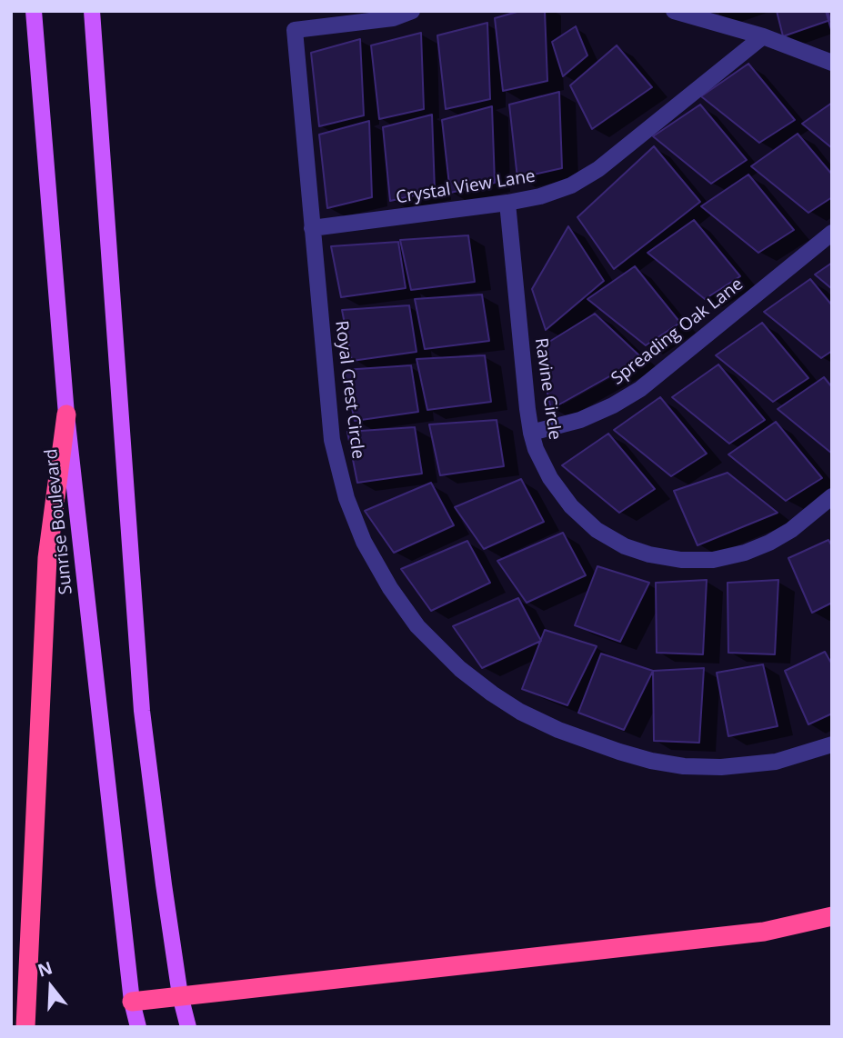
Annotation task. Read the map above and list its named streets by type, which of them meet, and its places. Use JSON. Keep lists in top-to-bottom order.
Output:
{
  "streets": {
    "main road": ["Sunrise Boulevard"],
    "street": [
      "Crystal View Lane",
      "Spreading Oak Lane",
      "Ravine Circle",
      "Royal Crest Circle"
    ]
  },
  "crossings": [
    ["Crystal View Lane", "Ravine Circle"],
    ["Crystal View Lane", "Royal Crest Circle"],
    ["Spreading Oak Lane", "Ravine Circle"]
  ],
  "north": "top"
}
